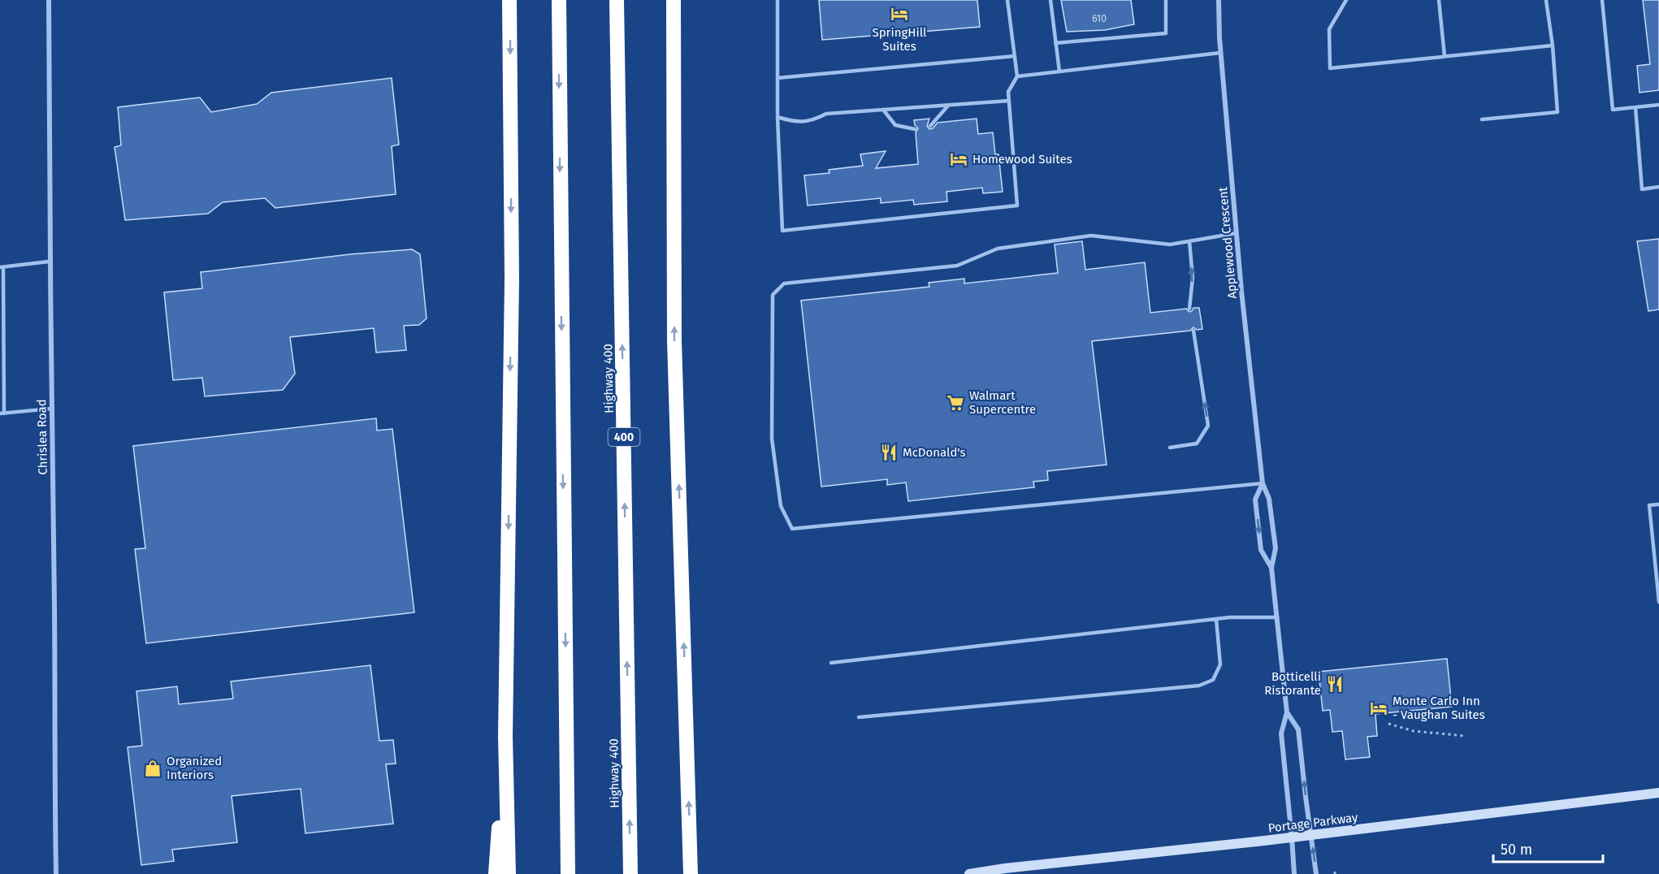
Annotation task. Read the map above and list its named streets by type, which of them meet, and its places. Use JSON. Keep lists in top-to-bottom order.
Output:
{
  "streets": {
    "highway": ["Highway 400", "400"],
    "street": ["Applewood Crescent", "Chrislea Road", "Portage Parkway"]
  },
  "crossings": [
    ["Applewood Crescent", "Portage Parkway"]
  ],
  "places": {
    "hotel": ["SpringHill Suites", "Homewood Suites", "Monte Carlo Inn - Vaughan Suites"],
    "supermarket": ["Walmart Supercentre"],
    "restaurant": ["McDonald's", "Botticelli Ristorante"],
    "shop": ["Organized Interiors"]
  },
  "house_numbers": ["610"],
  "scale_bar": "50 m"
}
